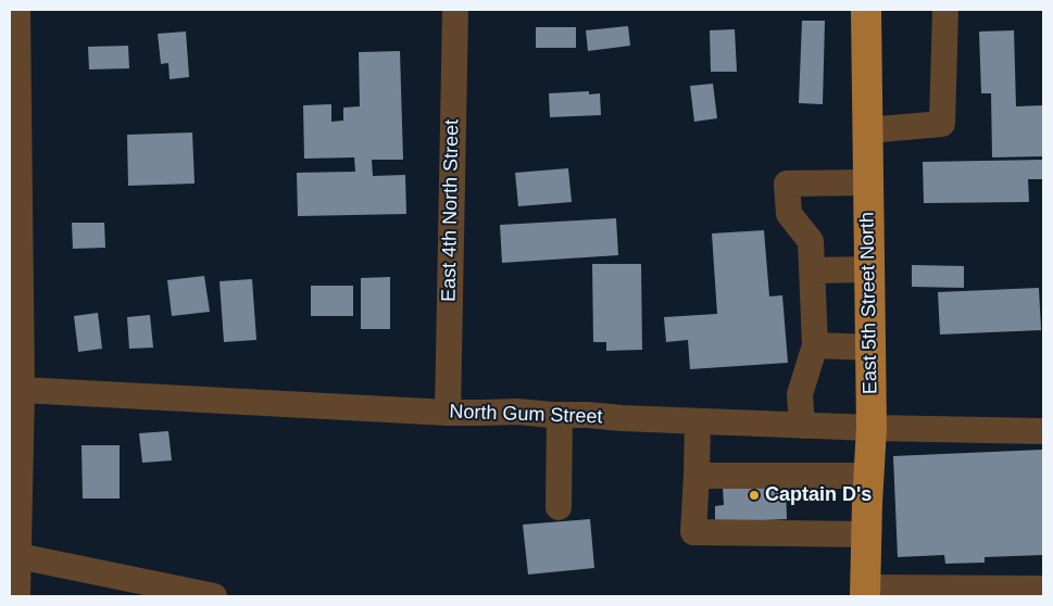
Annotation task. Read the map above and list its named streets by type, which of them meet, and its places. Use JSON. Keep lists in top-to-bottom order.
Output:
{
  "streets": {
    "main road": ["East 5th Street North"],
    "street": ["East 4th North Street", "North Gum Street"]
  },
  "crossings": [
    ["East 4th North Street", "North Gum Street"],
    ["East 5th Street North", "North Gum Street"]
  ],
  "places": ["Captain D's"]
}
